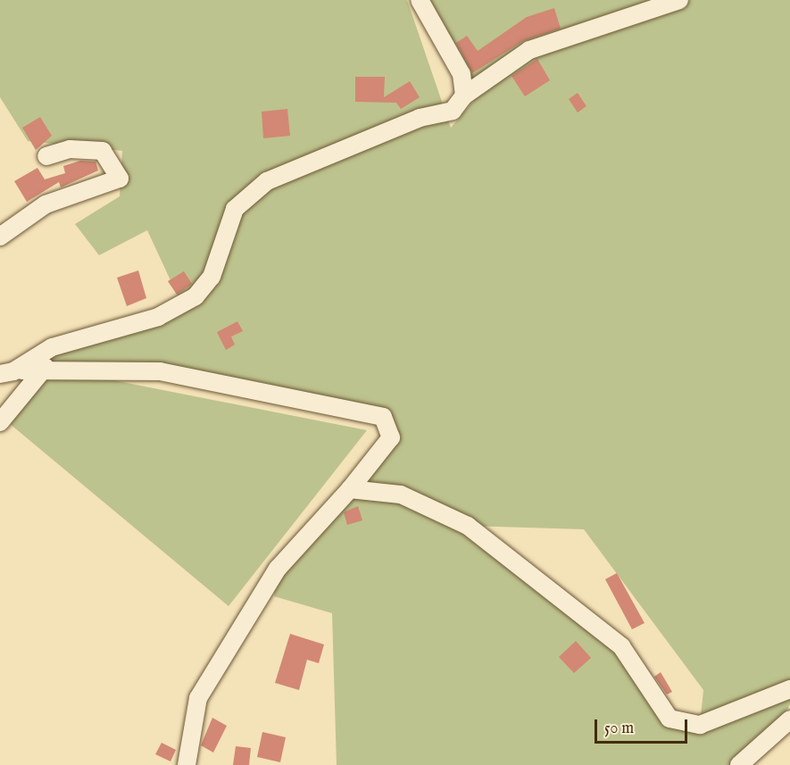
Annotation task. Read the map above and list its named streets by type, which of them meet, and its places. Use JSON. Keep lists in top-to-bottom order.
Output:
{
  "scale_bar": "50 m"
}
